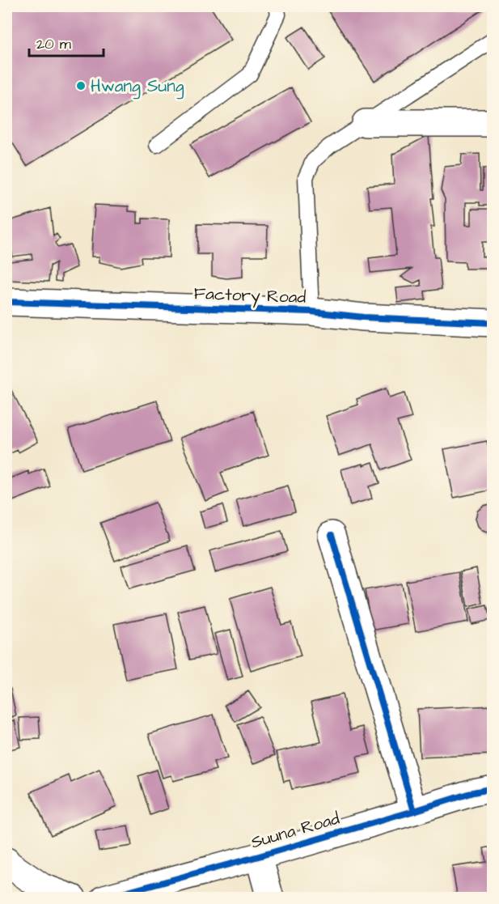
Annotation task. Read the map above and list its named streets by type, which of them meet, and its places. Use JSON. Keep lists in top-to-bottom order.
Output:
{
  "streets": {
    "street": ["Factory Road", "Suuna Road"]
  },
  "places": ["Hwang Sung"],
  "scale_bar": "20 m"
}
